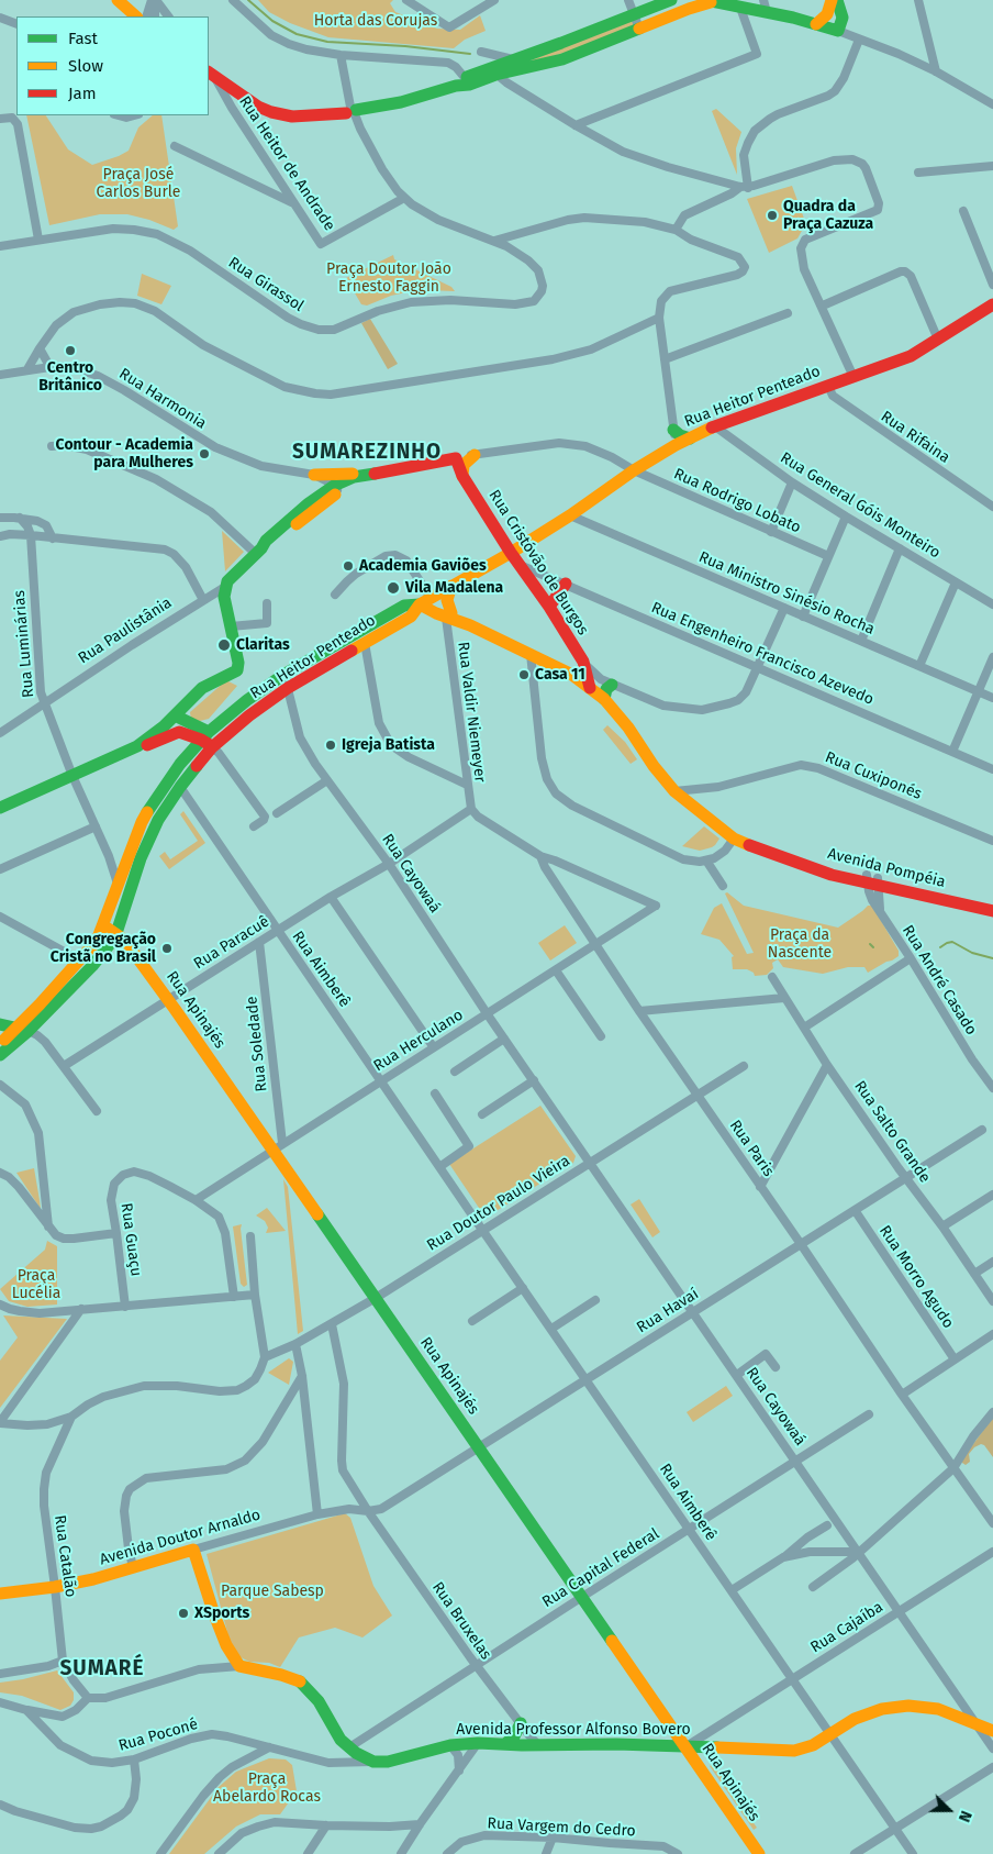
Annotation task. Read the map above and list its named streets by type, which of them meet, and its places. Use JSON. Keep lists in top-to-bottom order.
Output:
{
  "streets": {
    "main road": [
      "Rua Heitor Penteado",
      "Rua Cristóvão de Burgos",
      "Rua Paulistânia",
      "Avenida Pompéia",
      "Rua Apinajés",
      "Avenida Doutor Arnaldo",
      "Avenida Professor Alfonso Bovero"
    ],
    "street": [
      "Rua Heitor de Andrade",
      "Rua Girassol",
      "Rua Harmonia",
      "Rua Rifaina",
      "Rua Rodrigo Lobato",
      "Rua General Góis Monteiro",
      "Rua Ministro Sinésio Rocha",
      "Rua Luminárias",
      "Rua Engenheiro Francisco Azevedo",
      "Rua Valdir Niemeyer",
      "Rua Cuxiponés",
      "Rua Cayowaá",
      "Rua Paracuê",
      "Rua Aimberê",
      "Rua André Casado",
      "Rua Herculano",
      "Rua Soledade",
      "Rua Salto Grande",
      "Rua Paris",
      "Rua Doutor Paulo Vieira",
      "Rua Guaçu",
      "Rua Morro Agudo",
      "Rua Havaí",
      "Rua Catalão",
      "Rua Capital Federal",
      "Rua Bruxelas",
      "Rua Cajaíba",
      "Rua Poconé",
      "Rua Vargem do Cedro"
    ]
  },
  "crossings": [
    ["Rua Heitor Penteado", "Rua Rifaina"],
    ["Rua Heitor Penteado", "Rua Rodrigo Lobato"],
    ["Rua Heitor Penteado", "Rua General Góis Monteiro"],
    ["Rua Heitor Penteado", "Rua Cristóvão de Burgos"],
    ["Rua Heitor Penteado", "Rua Ministro Sinésio Rocha"],
    ["Rua Heitor Penteado", "Rua Paulistânia"],
    ["Rua Heitor Penteado", "Rua Luminárias"],
    ["Rua Heitor Penteado", "Avenida Pompéia"],
    ["Rua Heitor Penteado", "Rua Cayowaá"],
    ["Rua Heitor Penteado", "Rua Aimberê"],
    ["Rua Heitor Penteado", "Rua Apinajés"],
    ["Rua Harmonia", "Rua Paulistânia"],
    ["Rua Rodrigo Lobato", "Rua Paulistânia"],
    ["Rua Cristóvão de Burgos", "Rua Paulistânia"],
    ["Rua Cristóvão de Burgos", "Rua Engenheiro Francisco Azevedo"],
    ["Rua Cristóvão de Burgos", "Avenida Pompéia"],
    ["Rua Paulistânia", "Rua Luminárias"],
    ["Rua Valdir Niemeyer", "Avenida Pompéia"],
    ["Rua Valdir Niemeyer", "Rua Paracuê"],
    ["Rua Valdir Niemeyer", "Rua Paris"],
    ["Rua Cuxiponés", "Avenida Pompéia"],
    ["Avenida Pompéia", "Rua André Casado"],
    ["Rua Cayowaá", "Rua Paracuê"],
    ["Rua Cayowaá", "Rua Herculano"],
    ["Rua Cayowaá", "Rua Doutor Paulo Vieira"],
    ["Rua Cayowaá", "Rua Havaí"],
    ["Rua Cayowaá", "Rua Capital Federal"],
    ["Rua Cayowaá", "Rua Cajaíba"],
    ["Rua Cayowaá", "Avenida Professor Alfonso Bovero"],
    ["Rua Paracuê", "Rua Aimberê"],
    ["Rua Paracuê", "Rua Apinajés"],
    ["Rua Paracuê", "Rua Soledade"],
    ["Rua Paracuê", "Rua Paris"],
    ["Rua Aimberê", "Rua Herculano"],
    ["Rua Aimberê", "Rua Doutor Paulo Vieira"],
    ["Rua Aimberê", "Rua Havaí"],
    ["Rua Aimberê", "Rua Capital Federal"],
    ["Rua Aimberê", "Rua Cajaíba"],
    ["Rua Aimberê", "Avenida Professor Alfonso Bovero"],
    ["Rua Apinajés", "Rua Herculano"],
    ["Rua Apinajés", "Rua Soledade"],
    ["Rua Apinajés", "Rua Doutor Paulo Vieira"],
    ["Rua Apinajés", "Rua Havaí"],
    ["Rua Apinajés", "Rua Capital Federal"],
    ["Rua Apinajés", "Rua Cajaíba"],
    ["Rua Apinajés", "Avenida Professor Alfonso Bovero"],
    ["Rua Herculano", "Rua Soledade"],
    ["Rua Herculano", "Rua Paris"],
    ["Rua Herculano", "Rua Guaçu"],
    ["Rua Salto Grande", "Rua Havaí"],
    ["Rua Paris", "Rua Doutor Paulo Vieira"],
    ["Rua Paris", "Rua Havaí"],
    ["Rua Doutor Paulo Vieira", "Rua Bruxelas"],
    ["Rua Morro Agudo", "Rua Havaí"],
    ["Rua Havaí", "Avenida Doutor Arnaldo"],
    ["Rua Havaí", "Rua Bruxelas"],
    ["Avenida Doutor Arnaldo", "Rua Catalão"],
    ["Avenida Doutor Arnaldo", "Rua Bruxelas"],
    ["Rua Capital Federal", "Rua Bruxelas"],
    ["Rua Bruxelas", "Avenida Professor Alfonso Bovero"],
    ["Rua Cajaíba", "Avenida Professor Alfonso Bovero"],
    ["Avenida Professor Alfonso Bovero", "Rua Poconé"]
  ],
  "districts": ["SUMAREZINHO", "SUMARÉ"],
  "parks": [
    "Horta das Corujas",
    "Praça José Carlos Burle",
    "Praça Doutor João Ernesto Faggin",
    "Praça da Nascente",
    "Praça Lucélia",
    "Parque Sabesp",
    "Praça Abelardo Rocas"
  ],
  "places": [
    "Quadra da Praça Cazuza",
    "Centro Britânico",
    "Contour - Academia para Mulheres",
    "Academia Gaviões",
    "Vila Madalena",
    "Claritas",
    "Casa 11",
    "Igreja Batista",
    "Congregação Cristã no Brasil",
    "XSports"
  ],
  "legend": ["Fast", "Slow", "Jam"],
  "north": "right"
}
